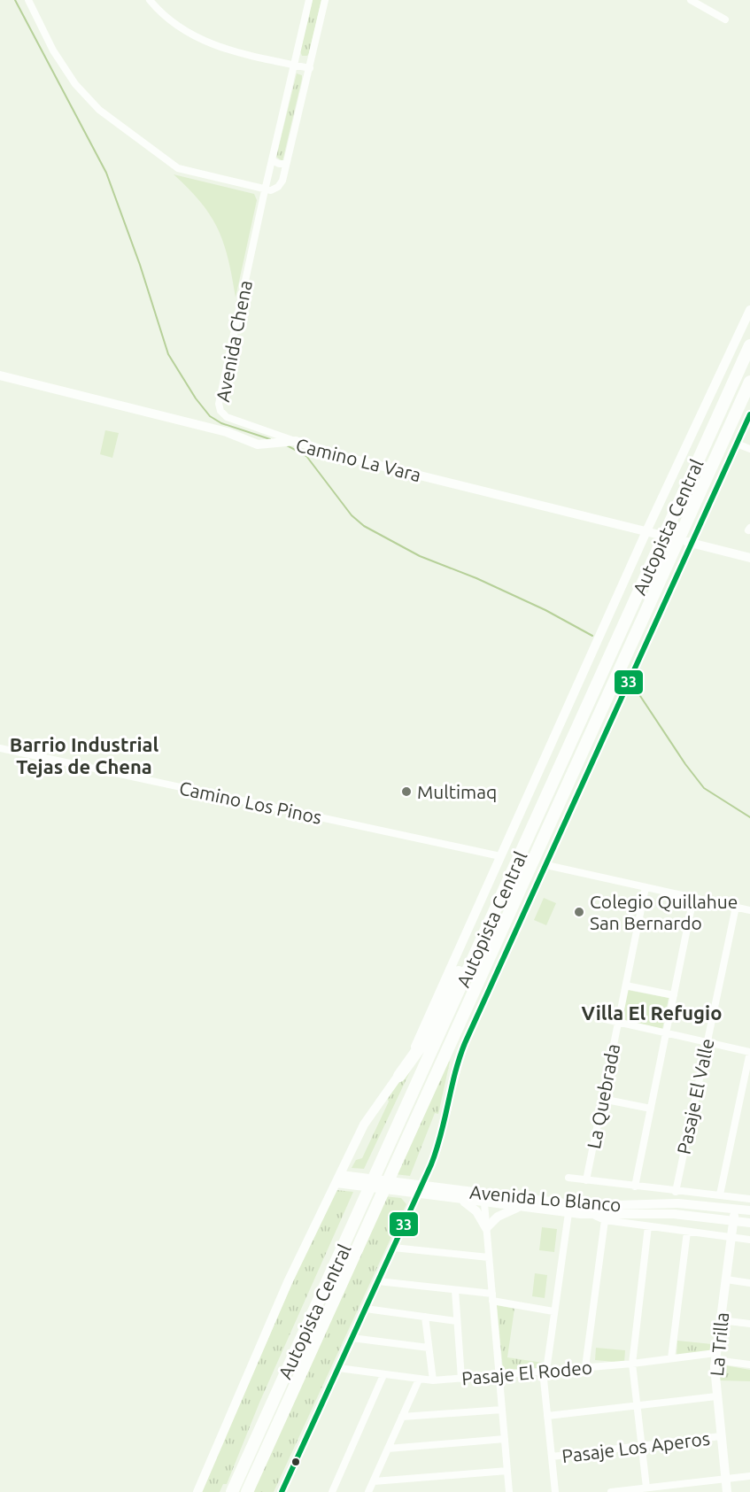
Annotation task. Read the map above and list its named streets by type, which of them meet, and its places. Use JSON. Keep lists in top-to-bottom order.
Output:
{
  "streets": {
    "highway": ["Autopista Central"],
    "street": [
      "Avenida Chena",
      "Camino La Vara",
      "Camino Los Pinos",
      "La Quebrada",
      "Pasaje El Valle",
      "Avenida Lo Blanco",
      "La Trilla",
      "Pasaje El Rodeo",
      "Pasaje Los Aperos"
    ]
  },
  "crossings": [
    ["Avenida Chena", "Camino La Vara"],
    ["La Quebrada", "Avenida Lo Blanco"],
    ["Pasaje El Valle", "Avenida Lo Blanco"],
    ["Avenida Lo Blanco", "La Trilla"],
    ["La Trilla", "Pasaje El Rodeo"],
    ["La Trilla", "Pasaje Los Aperos"]
  ],
  "districts": ["Barrio Industrial Tejas de Chena", "Villa El Refugio"],
  "places": ["Multimaq", "Colegio Quillahue San Bernardo"],
  "lines": ["transit line 33"]
}
